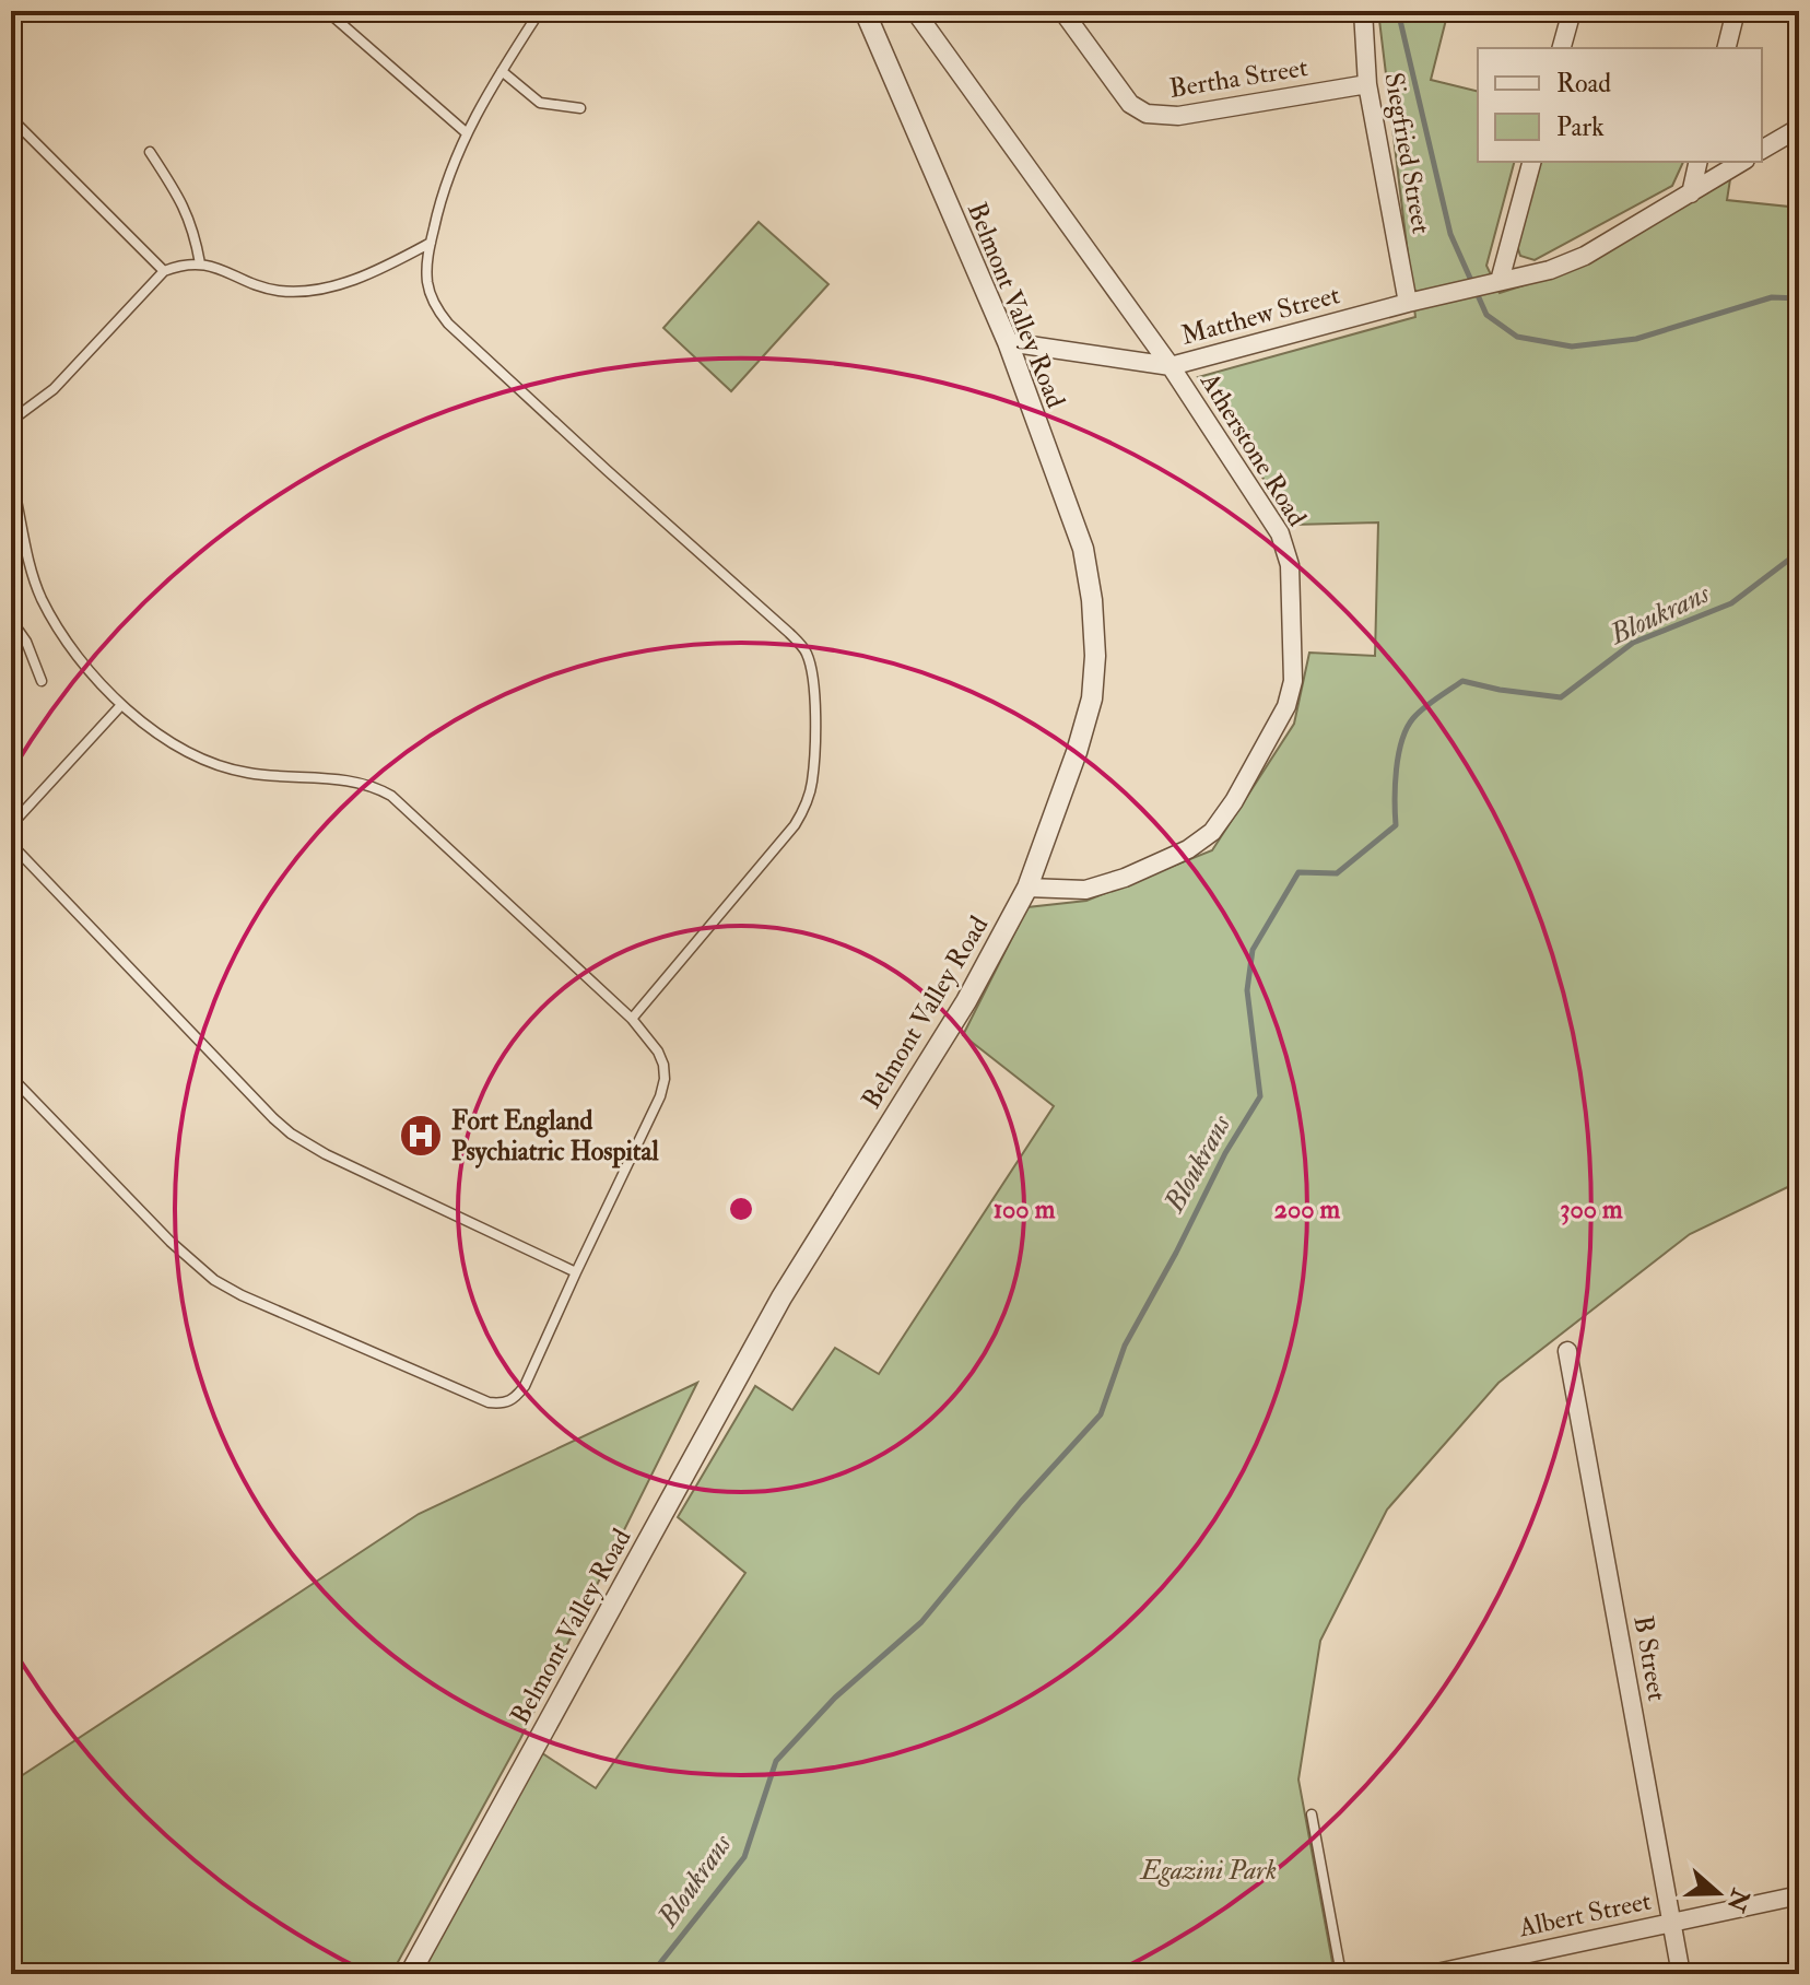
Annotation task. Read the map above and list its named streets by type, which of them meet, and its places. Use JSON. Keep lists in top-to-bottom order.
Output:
{
  "streets": {
    "street": [
      "Bertha Street",
      "Siegfried Street",
      "Belmont Valley Road",
      "Matthew Street",
      "Atherstone Road",
      "B Street",
      "Albert Street"
    ]
  },
  "crossings": [
    ["Bertha Street", "Siegfried Street"],
    ["Siegfried Street", "Matthew Street"],
    ["Belmont Valley Road", "Matthew Street"],
    ["Belmont Valley Road", "Atherstone Road"],
    ["Matthew Street", "Atherstone Road"],
    ["B Street", "Albert Street"]
  ],
  "water": ["Bloukrans"],
  "parks": ["Egazini Park"],
  "places": {
    "hospital": ["Fort England Psychiatric Hospital"]
  },
  "legend": ["Road", "Park"],
  "north": "right",
  "rings": ["100 m", "200 m", "300 m"]
}
